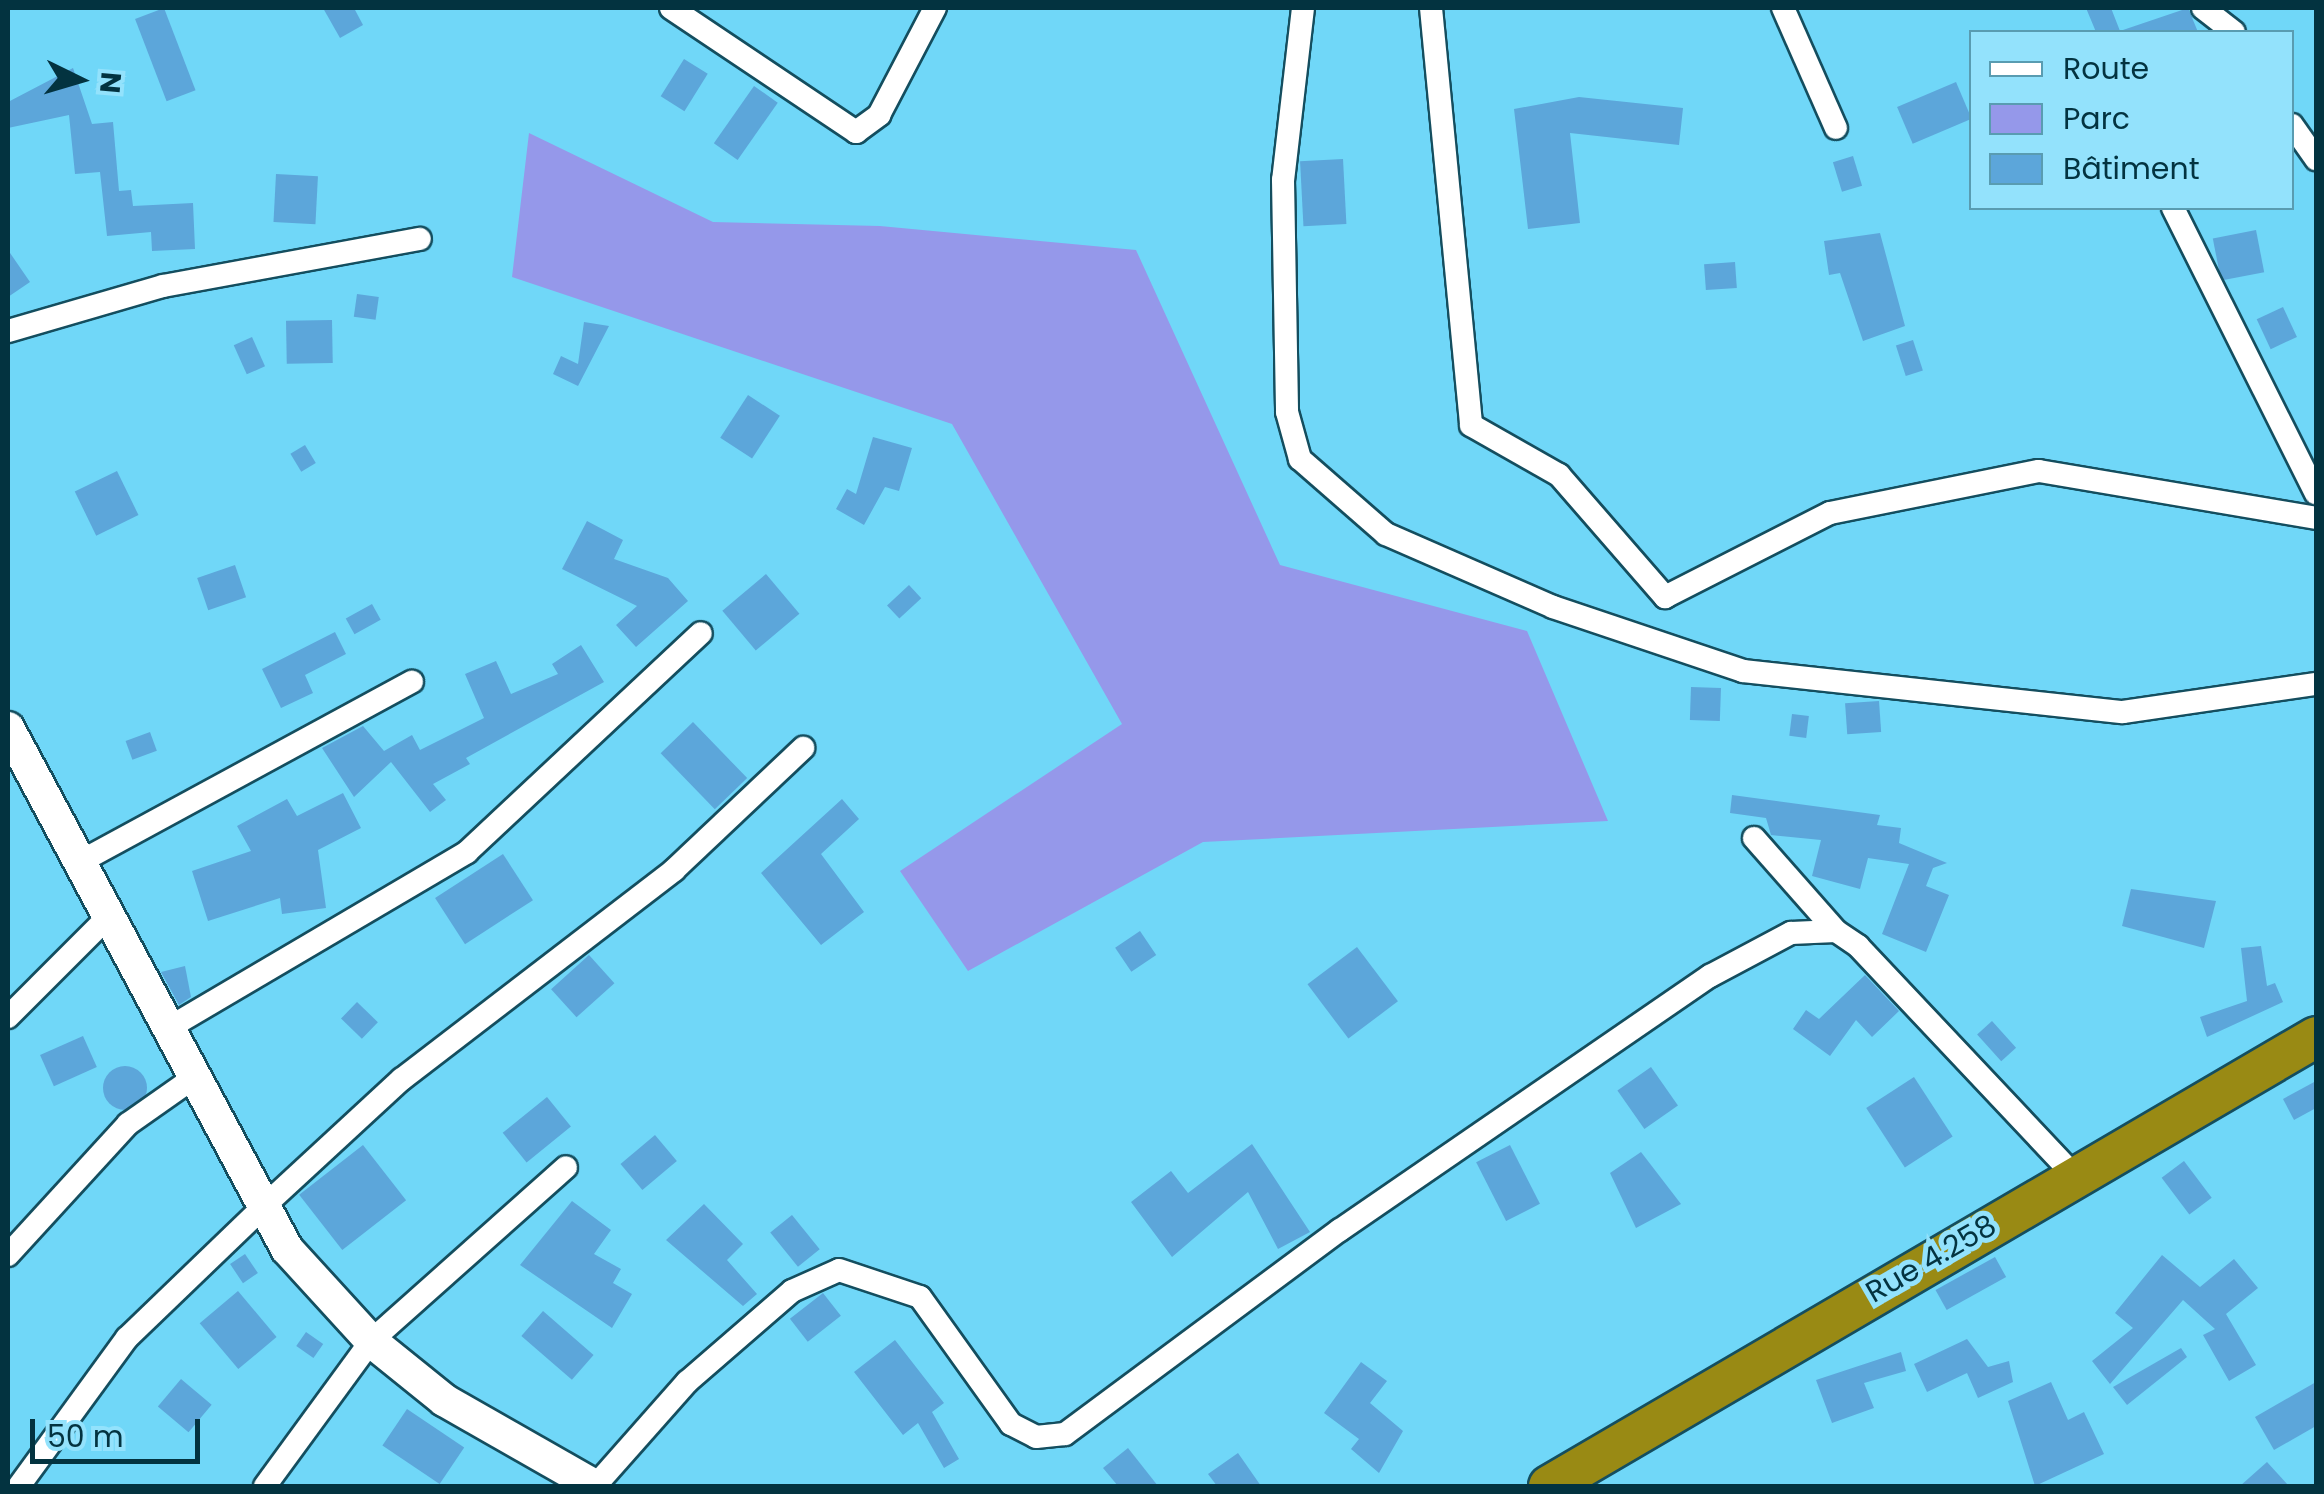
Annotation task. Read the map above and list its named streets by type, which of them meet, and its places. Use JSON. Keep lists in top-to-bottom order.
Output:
{
  "streets": {
    "highway": ["Rue 4.258"]
  },
  "legend": ["Route", "Parc", "Bâtiment"],
  "scale_bar": "50 m",
  "north": "right"
}
